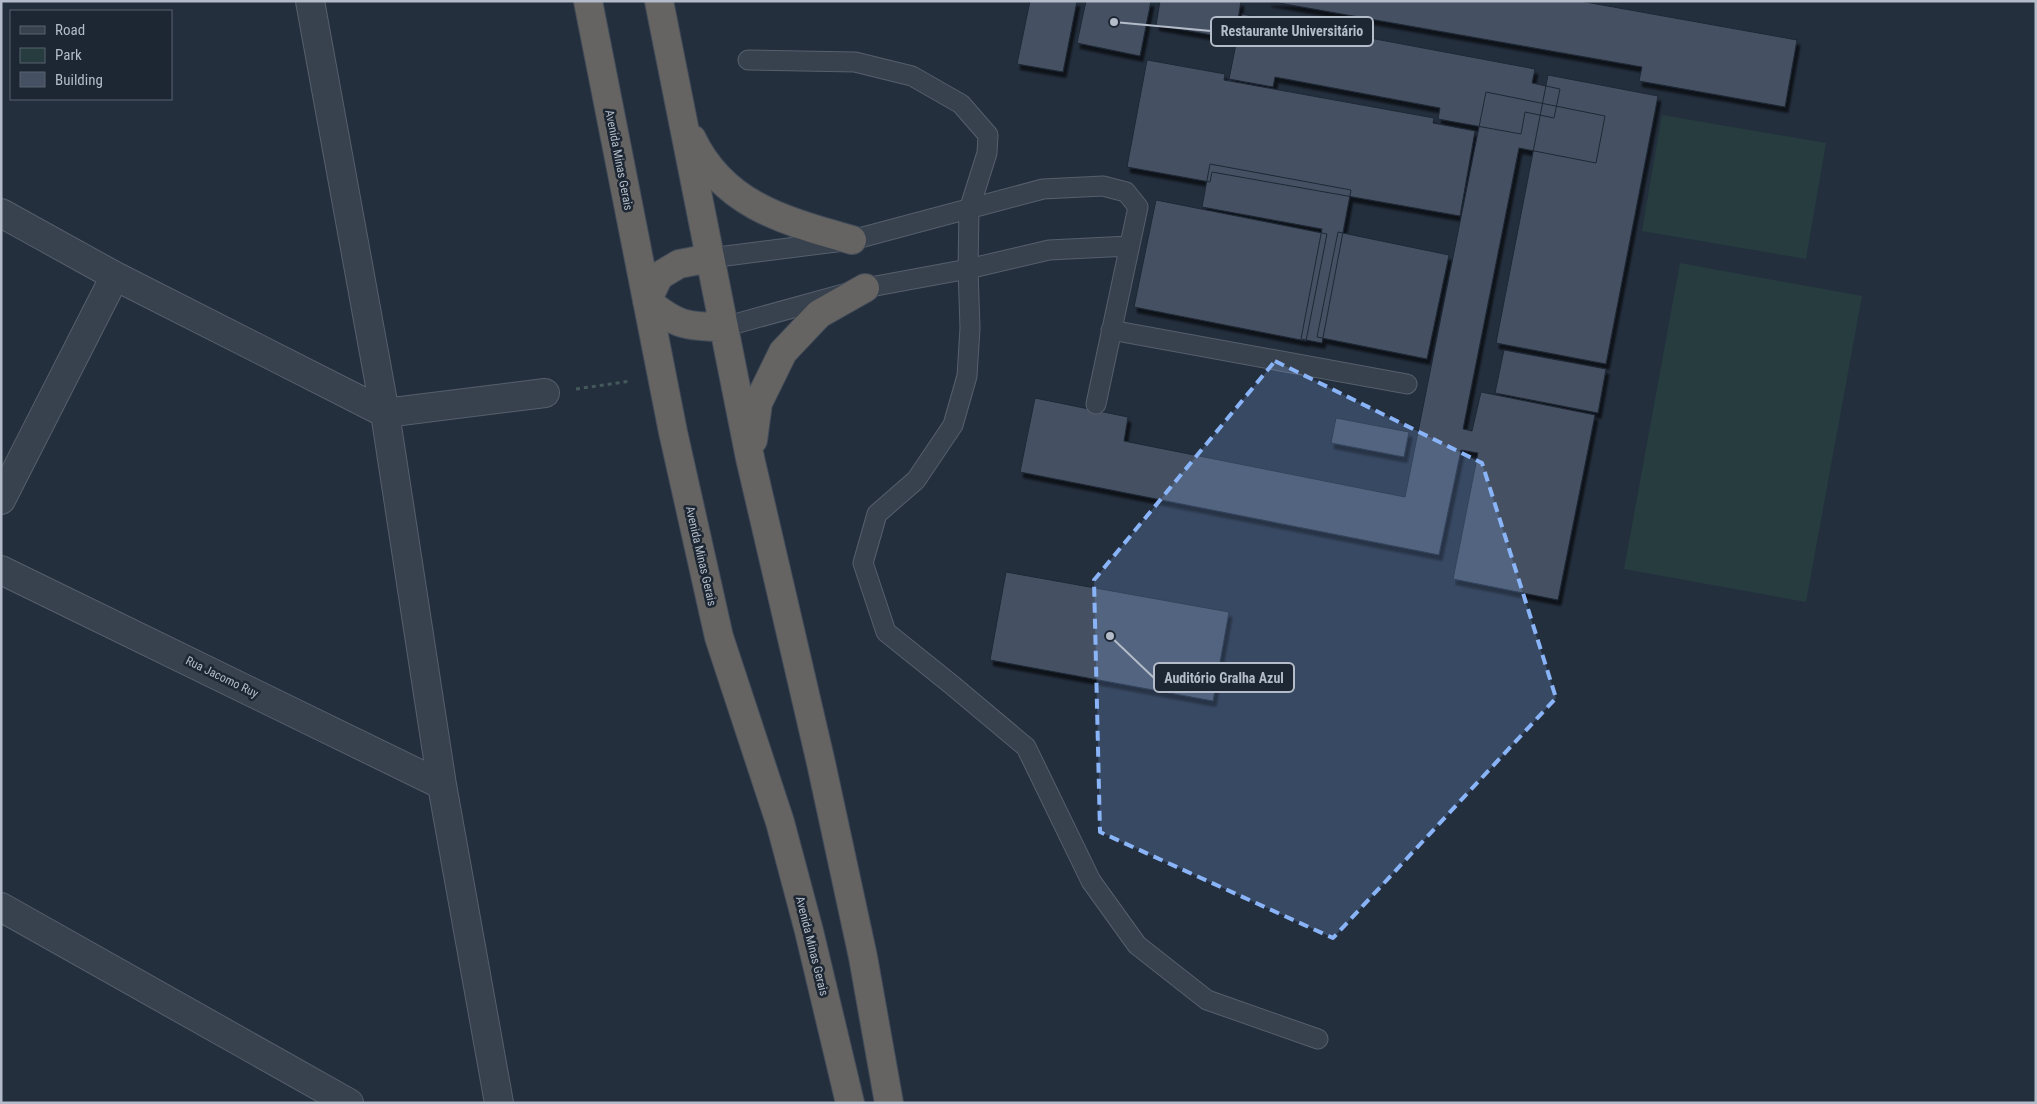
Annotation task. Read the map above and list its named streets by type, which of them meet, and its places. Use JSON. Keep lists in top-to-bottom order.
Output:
{
  "streets": {
    "highway": ["Avenida Minas Gerais"],
    "street": ["Rua Jacomo Ruy"]
  },
  "places": ["Restaurante Universitário", "Auditório Gralha Azul"],
  "legend": ["Road", "Park", "Building"]
}
